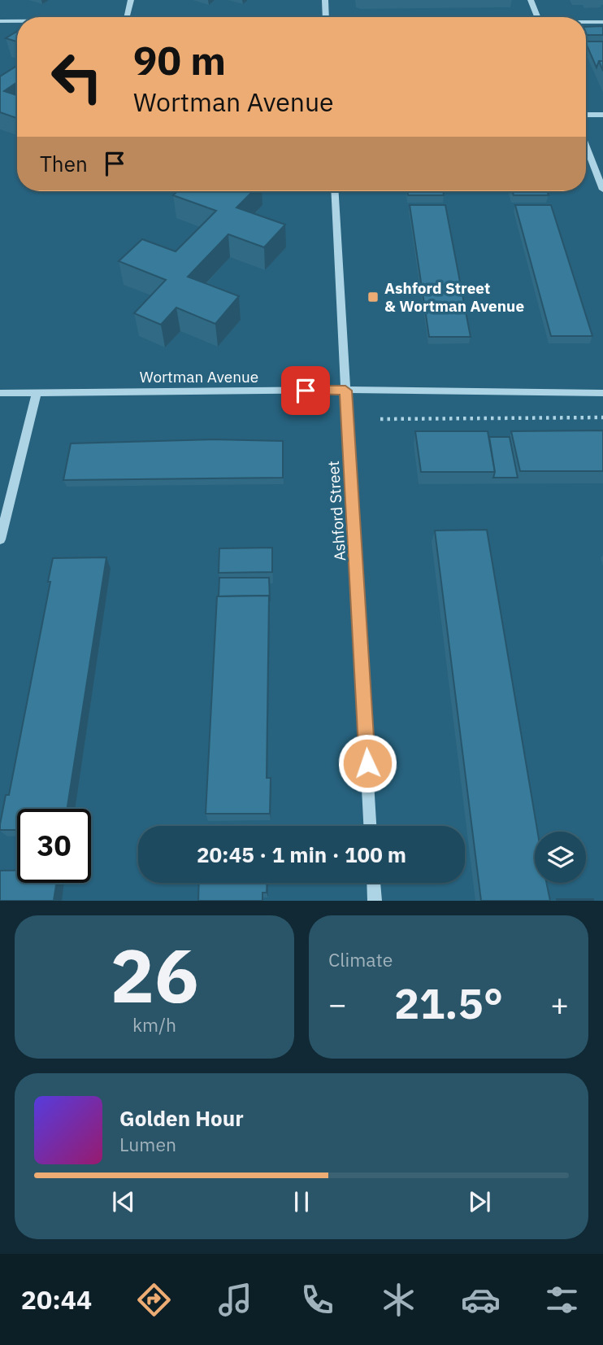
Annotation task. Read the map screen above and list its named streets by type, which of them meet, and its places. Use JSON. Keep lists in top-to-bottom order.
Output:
{
  "streets": {
    "street": ["Wortman Avenue", "Ashford Street"]
  },
  "crossings": [
    ["Wortman Avenue", "Ashford Street"]
  ],
  "places": {
    "transit": ["Ashford Street & Wortman Avenue"]
  },
  "page": {
    "turn": ["90 m", "Wortman Avenue"],
    "then": "Then",
    "limit": "30",
    "trip": "20:45 · 1 min · 100 m",
    "tile": [
      ["26", "km/h"],
      "Climate"
    ],
    "heat": ["−", "21.5°", "+"],
    "song": ["Golden Hour", "Lumen"],
    "tabs": "20:44"
  }
}
